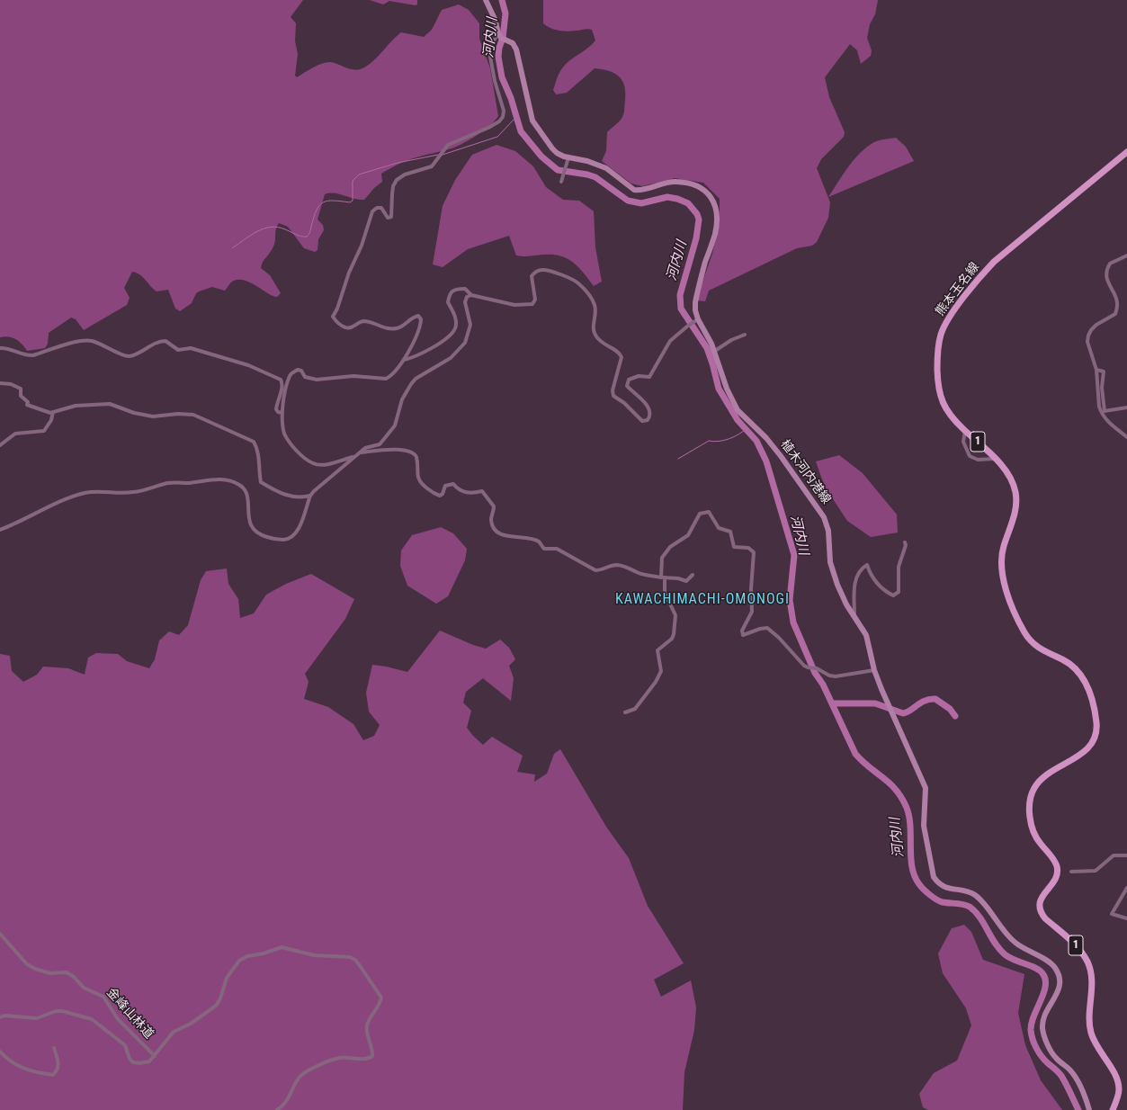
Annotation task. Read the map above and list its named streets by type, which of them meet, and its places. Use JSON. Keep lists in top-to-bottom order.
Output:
{
  "streets": {
    "main road": ["熊本玉名線", "1", "植木河内港線"],
    "street": ["金峰山林道"]
  },
  "districts": ["KAWACHIMACHI-OMONOGI"],
  "water": ["河内川"]
}
